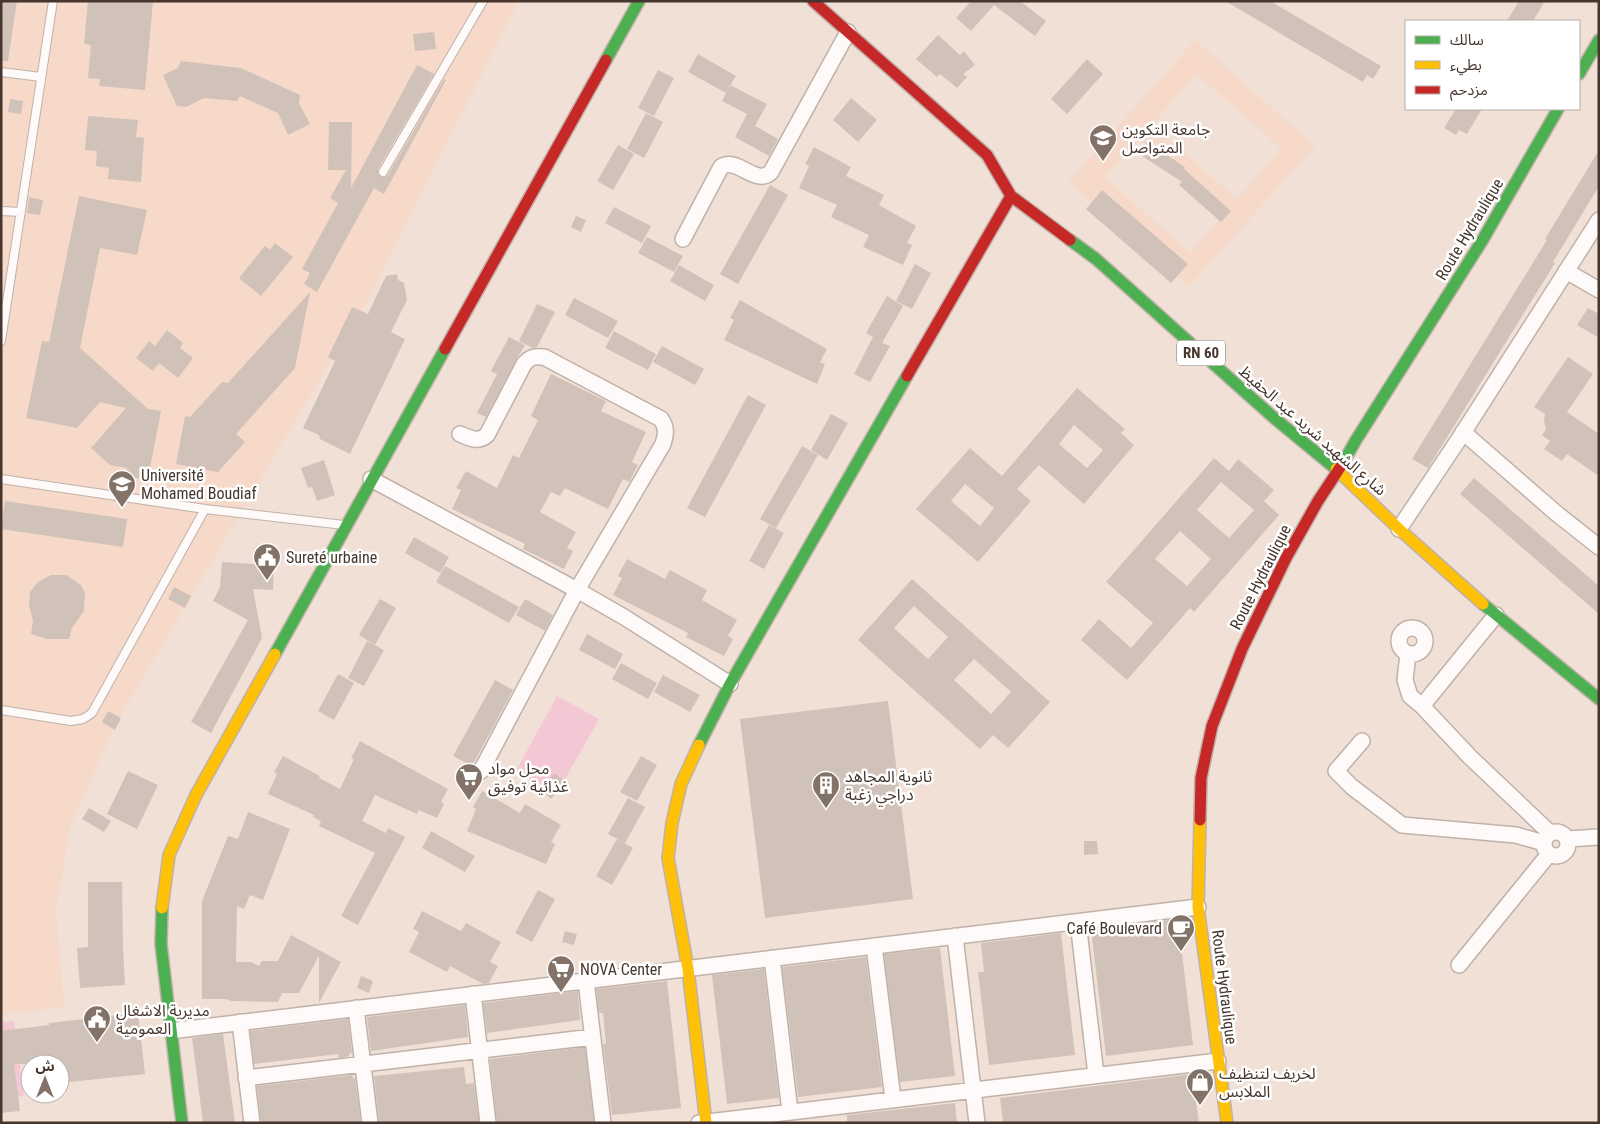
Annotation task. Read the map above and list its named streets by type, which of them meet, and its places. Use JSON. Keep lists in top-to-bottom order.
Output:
{
  "streets": {
    "main road": ["Route Hydraulique", "RN 60", "شارع الشهيد شريد عبد الحفيظ"]
  },
  "crossings": [
    ["Route Hydraulique", "شارع الشهيد شريد عبد الحفيظ"]
  ],
  "places": {
    "school or university": ["جامعة التكوين المتواصل", "Université Mohamed Boudiaf"],
    "public building": ["Sureté urbaine", "مديرية الاشغال العمومية"],
    "supermarket": ["محل مواد غذائية توفيق", "NOVA Center"],
    "building": ["ثانوية المجاهد دراجي زغبة"],
    "cafe": ["Café Boulevard"],
    "shop": ["لخريف لتنظيف الملابس"]
  },
  "legend": ["سالك", "بطيء", "مزدحم"],
  "north": "top"
}
